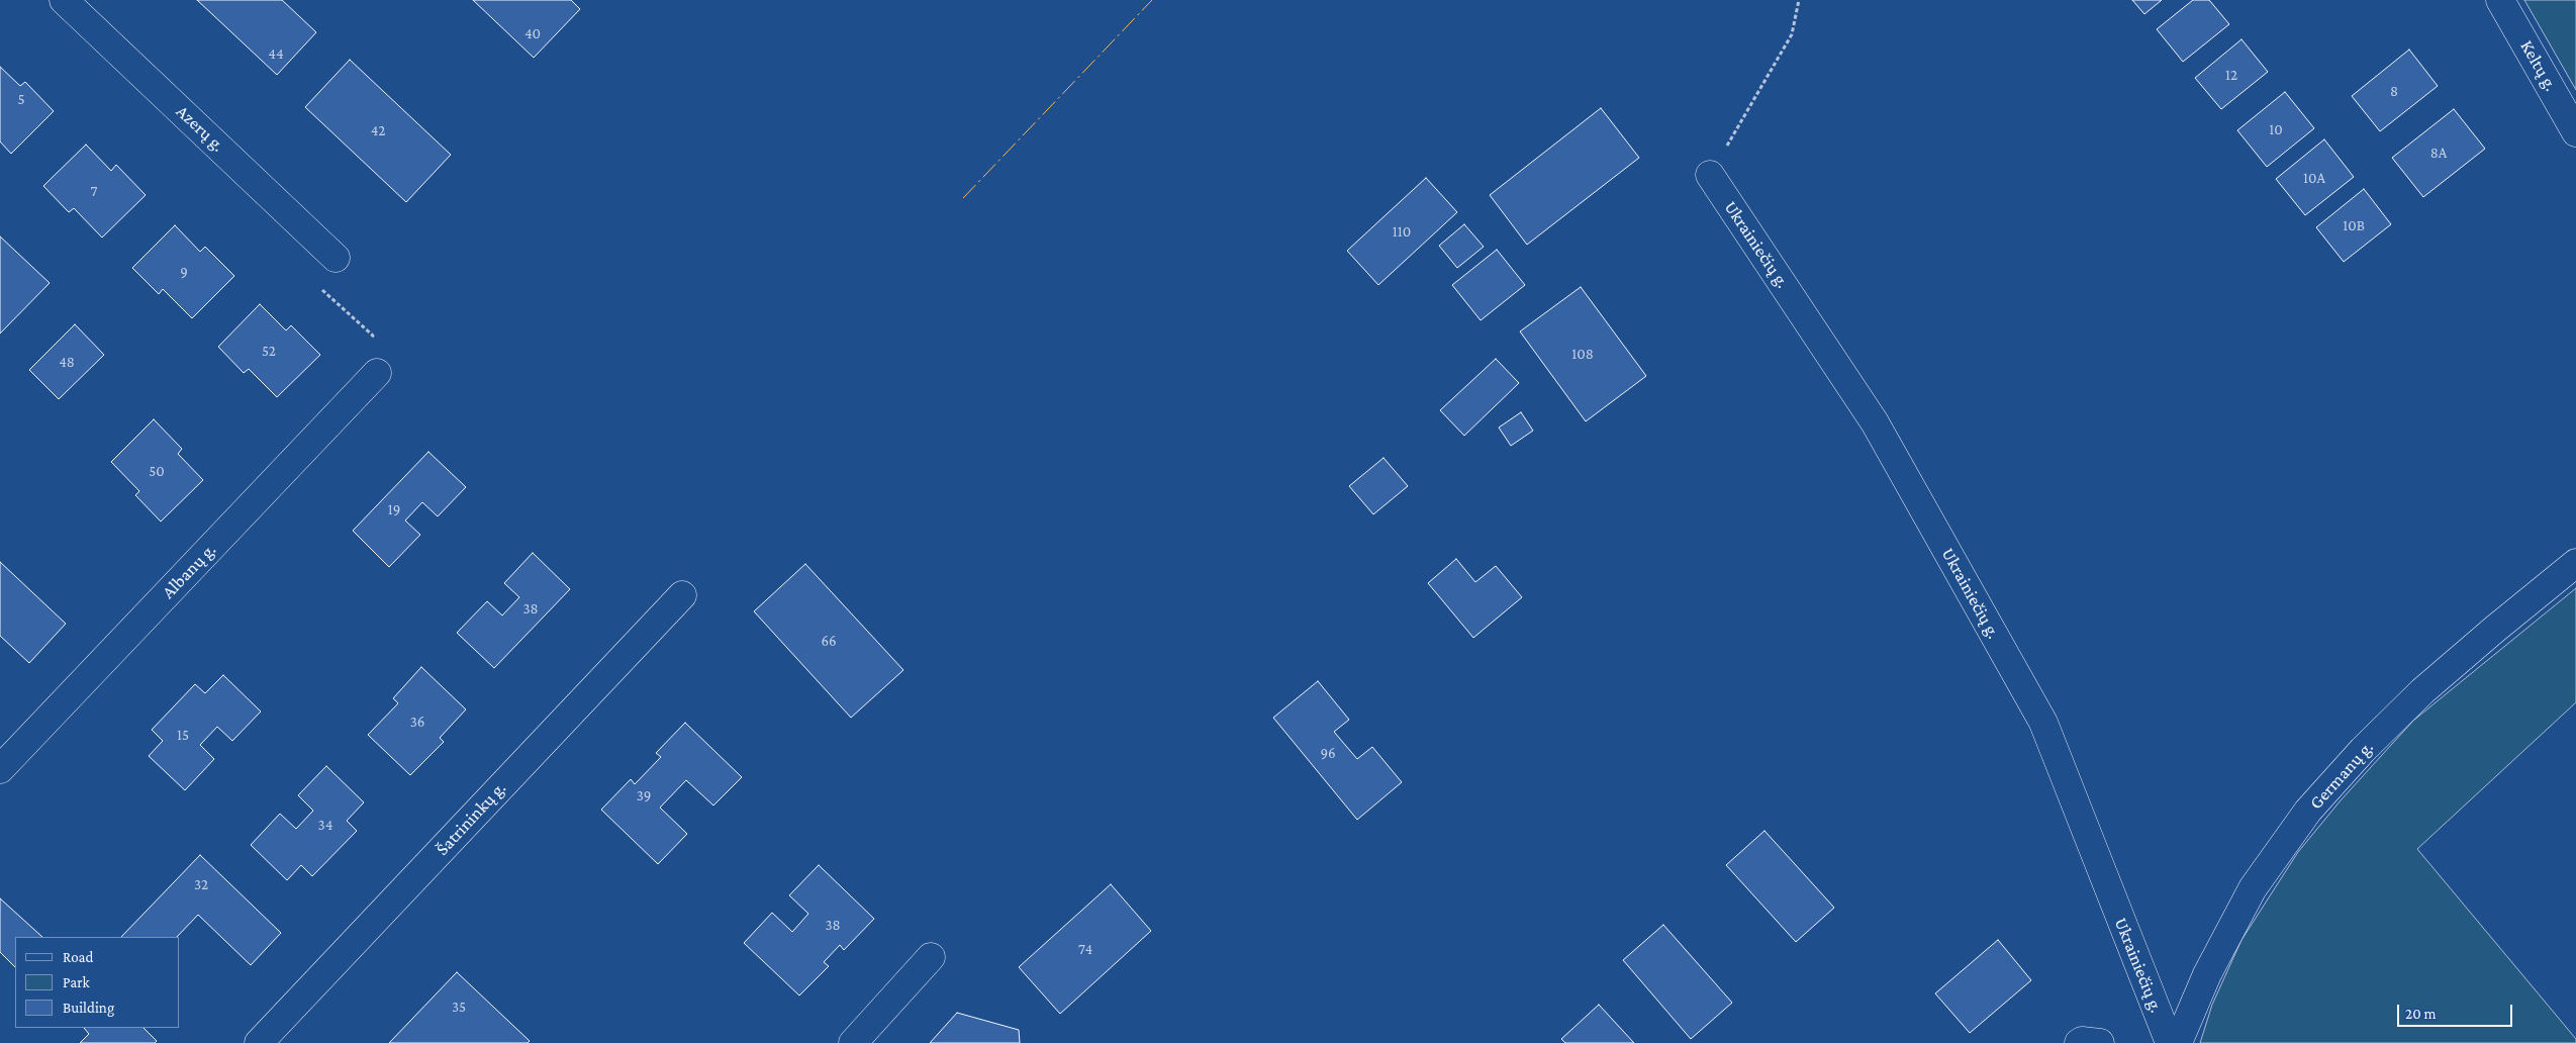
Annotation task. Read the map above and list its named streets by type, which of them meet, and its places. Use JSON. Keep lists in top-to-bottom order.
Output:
{
  "streets": {
    "street": [
      "Keltų g.",
      "Azerų g.",
      "Ukrainiečių g.",
      "Albanų g.",
      "Germanų g.",
      "Šatrininkų g."
    ]
  },
  "house_numbers": [
    "40",
    "44",
    "12",
    "8",
    "5",
    "10",
    "42",
    "8A",
    "10A",
    "7",
    "10B",
    "110",
    "9",
    "52",
    "108",
    "48",
    "50",
    "19",
    "38",
    "66",
    "36",
    "15",
    "96",
    "39",
    "34",
    "32",
    "38",
    "74",
    "35"
  ],
  "legend": ["Road", "Park", "Building"],
  "scale_bar": "20 m"
}
